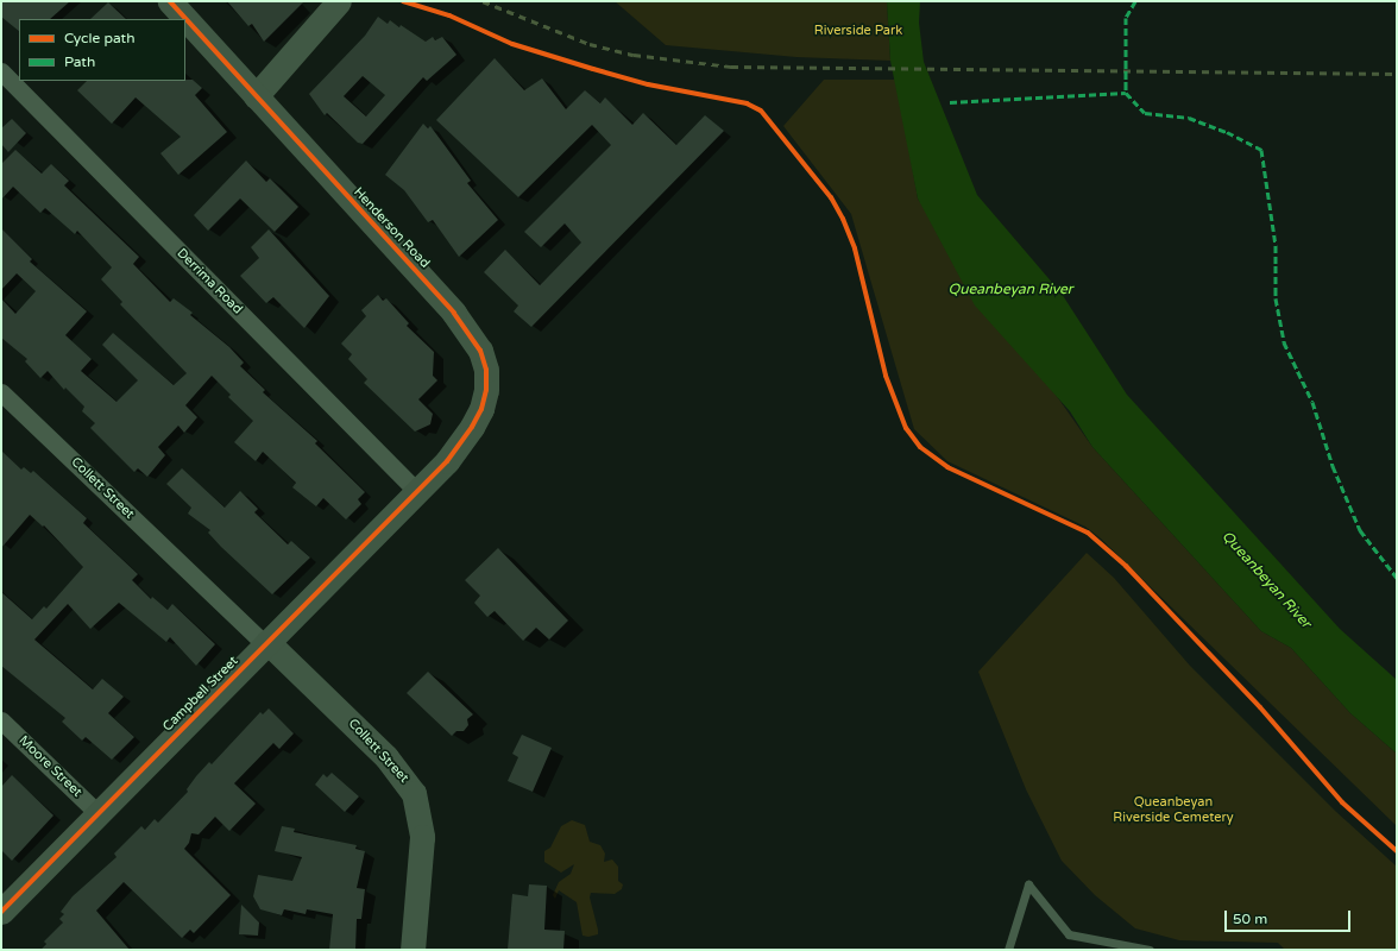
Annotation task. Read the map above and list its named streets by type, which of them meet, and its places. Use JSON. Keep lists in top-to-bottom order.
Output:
{
  "streets": {
    "street": [
      "Henderson Road",
      "Derrima Road",
      "Collett Street",
      "Campbell Street",
      "Moore Street"
    ]
  },
  "crossings": [
    ["Henderson Road", "Derrima Road"],
    ["Henderson Road", "Campbell Street"],
    ["Derrima Road", "Campbell Street"],
    ["Collett Street", "Campbell Street"],
    ["Campbell Street", "Moore Street"]
  ],
  "water": ["Queanbeyan River"],
  "parks": ["Riverside Park", "Queanbeyan Riverside Cemetery"],
  "legend": ["Cycle path", "Path"],
  "scale_bar": "50 m"
}
